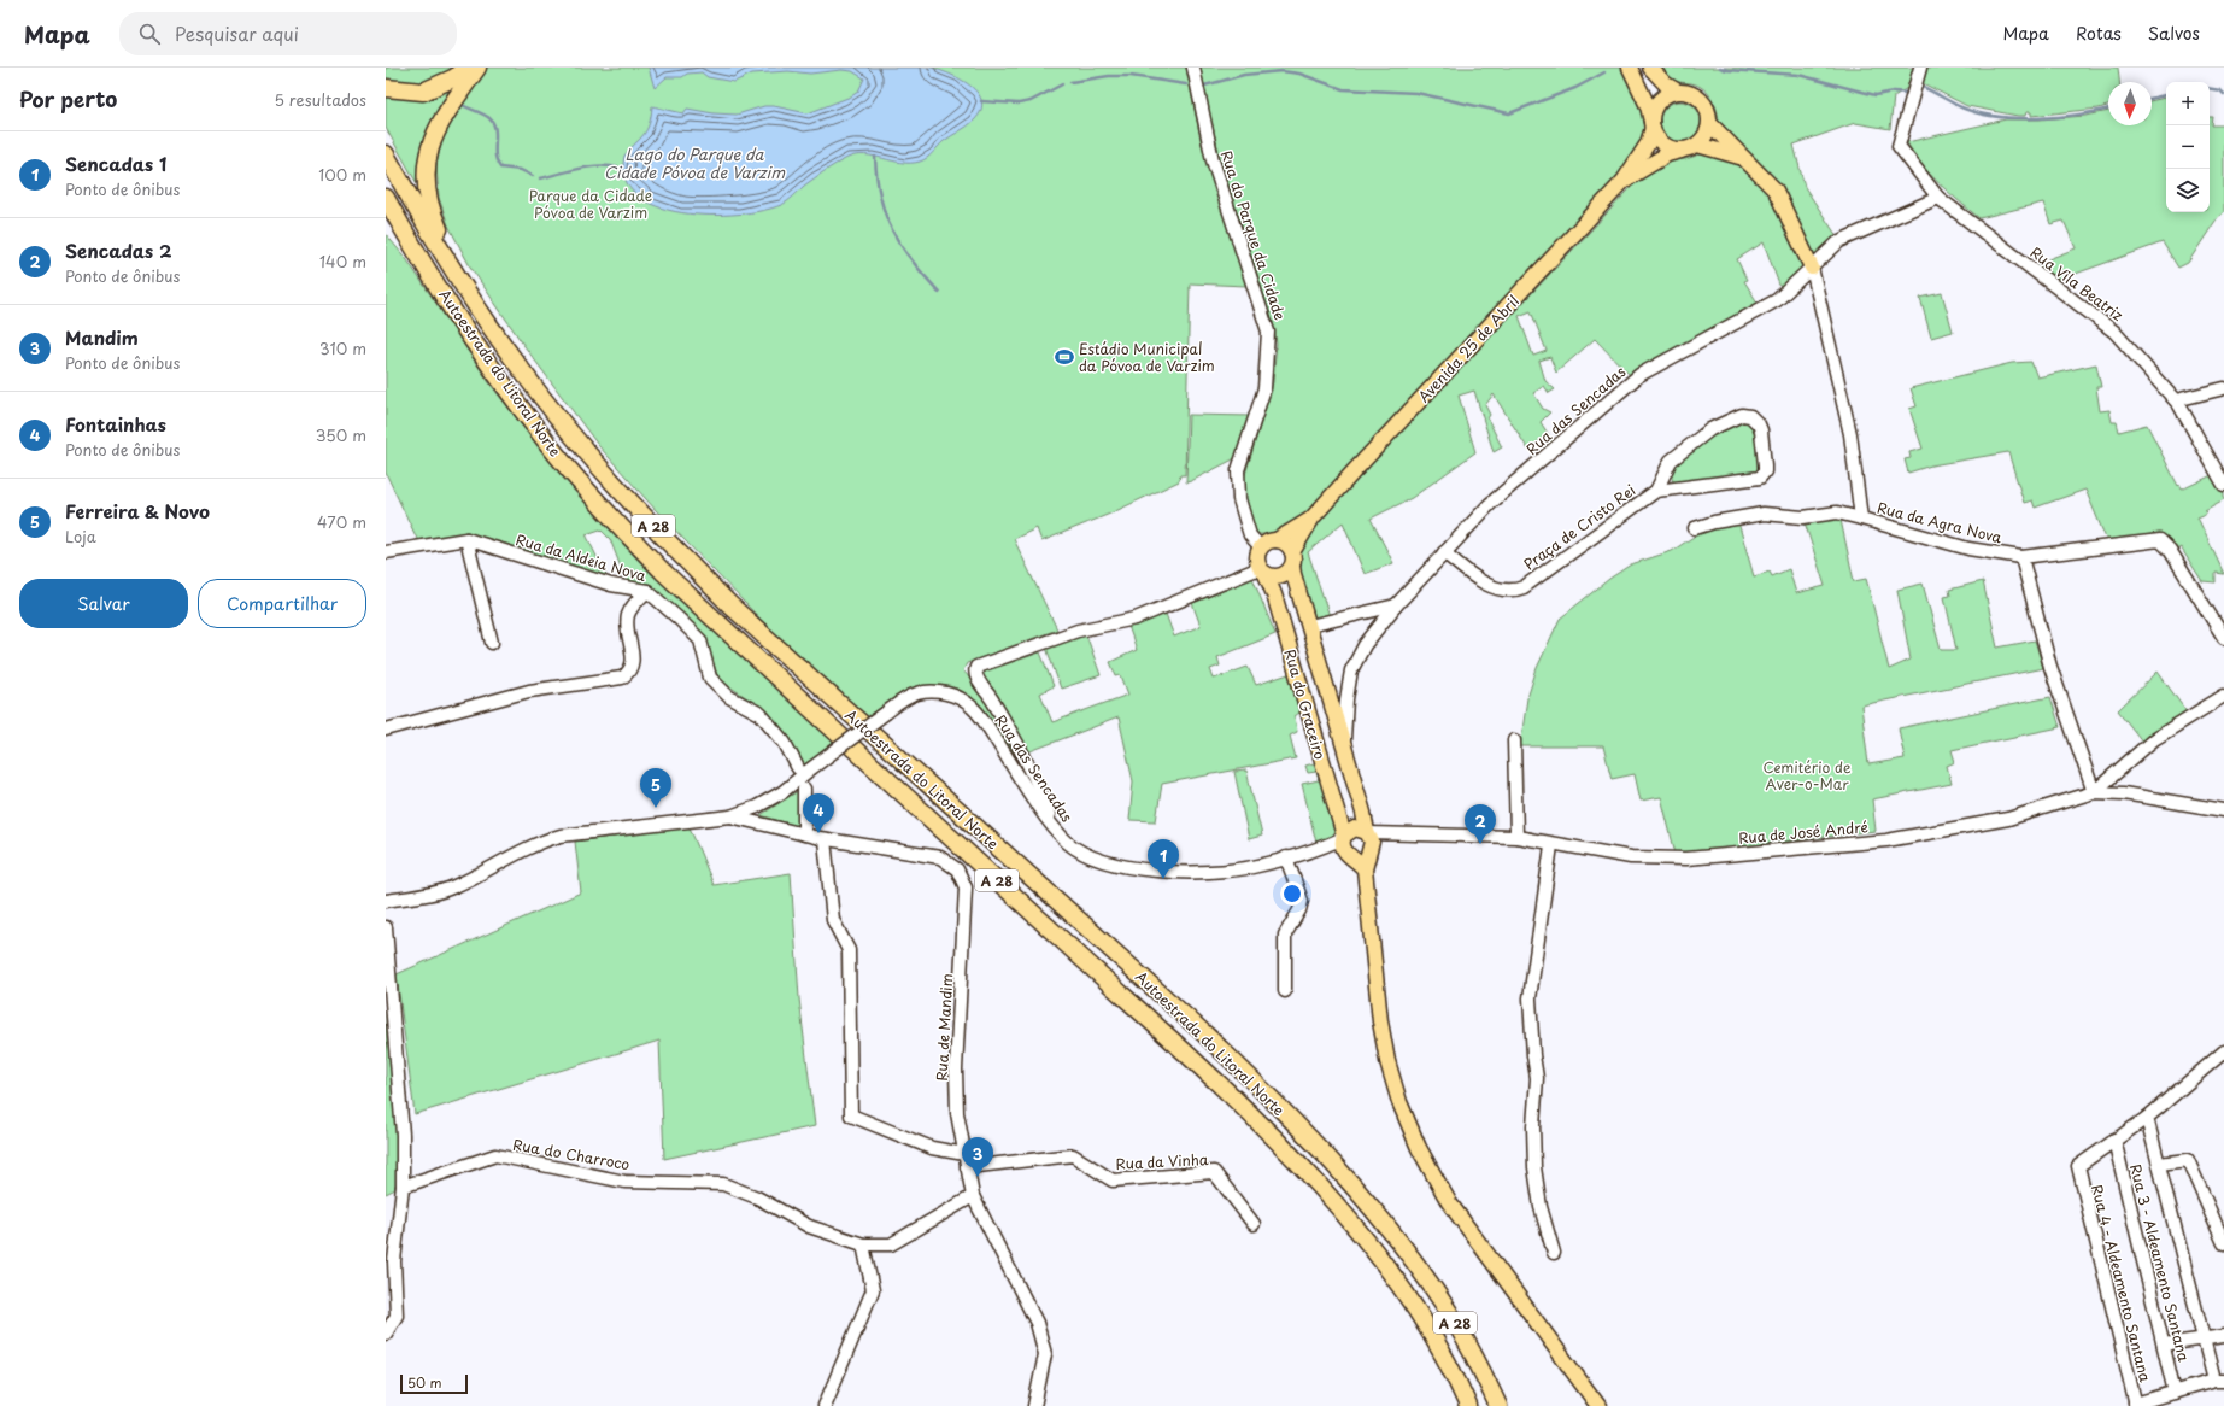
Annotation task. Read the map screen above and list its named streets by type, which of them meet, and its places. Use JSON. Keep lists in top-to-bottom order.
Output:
{
  "streets": {
    "highway": ["Autoestrada do Litoral Norte", "A 28"],
    "main road": ["Avenida 25 de Abril", "Rua do Graceiro"],
    "street": [
      "Rua do Parque da Cidade",
      "Rua Vila Beatriz",
      "Rua das Sencadas",
      "Rua da Agra Nova",
      "Praça de Cristo Rei",
      "Rua da Aldeia Nova",
      "Rua de José André",
      "Rua de Mandim",
      "Rua do Charroco",
      "Rua da Vinha",
      "Rua 3 - Aldeamento Santana",
      "Rua 4 - Aldeamento Santana"
    ]
  },
  "crossings": [
    ["Rua do Parque da Cidade", "Avenida 25 de Abril"],
    ["Rua do Parque da Cidade", "Rua do Graceiro"],
    ["Rua Vila Beatriz", "Rua das Sencadas"],
    ["Avenida 25 de Abril", "Rua do Graceiro"],
    ["Rua das Sencadas", "Rua da Agra Nova"],
    ["Rua das Sencadas", "Praça de Cristo Rei"],
    ["Rua das Sencadas", "Rua do Graceiro"],
    ["Rua das Sencadas", "Rua de José André"],
    ["Rua das Sencadas", "Rua de Mandim"],
    ["Rua do Graceiro", "Rua de José André"],
    ["Rua de Mandim", "Rua do Charroco"],
    ["Rua de Mandim", "Rua da Vinha"],
    ["Rua 3 - Aldeamento Santana", "Rua 4 - Aldeamento Santana"]
  ],
  "water": ["Lago do Parque da Cidade Póvoa de Varzim"],
  "parks": ["Parque da Cidade Póvoa de Varzim", "Cemitério de Aver-o-Mar"],
  "places": {
    "sports": ["Estádio Municipal da Póvoa de Varzim"]
  },
  "scale_bar": "50 m",
  "north": "bottom",
  "page": {
    "header": "Mapa",
    "search": "Pesquisar aqui",
    "nav": ["Mapa", "Rotas", "Salvos"],
    "heading": ["Por perto", "5 resultados"],
    "map_buttons": ["+", "−"],
    "list": [
      {
        "mark": "1",
        "name": "Sencadas 1",
        "note": "Ponto de ônibus",
        "value": "100 m"
      },
      {
        "mark": "2",
        "name": "Sencadas 2",
        "note": "Ponto de ônibus",
        "value": "140 m"
      },
      {
        "mark": "3",
        "name": "Mandim",
        "note": "Ponto de ônibus",
        "value": "310 m"
      },
      {
        "mark": "4",
        "name": "Fontainhas",
        "note": "Ponto de ônibus",
        "value": "350 m"
      },
      {
        "mark": "5",
        "name": "Ferreira & Novo",
        "note": "Loja",
        "value": "470 m"
      }
    ],
    "buttons": ["Salvar", "Compartilhar"],
    "pins": [
      "5",
      "4",
      "2",
      "1",
      "3"
    ],
    "scale": "50 m"
  }
}
